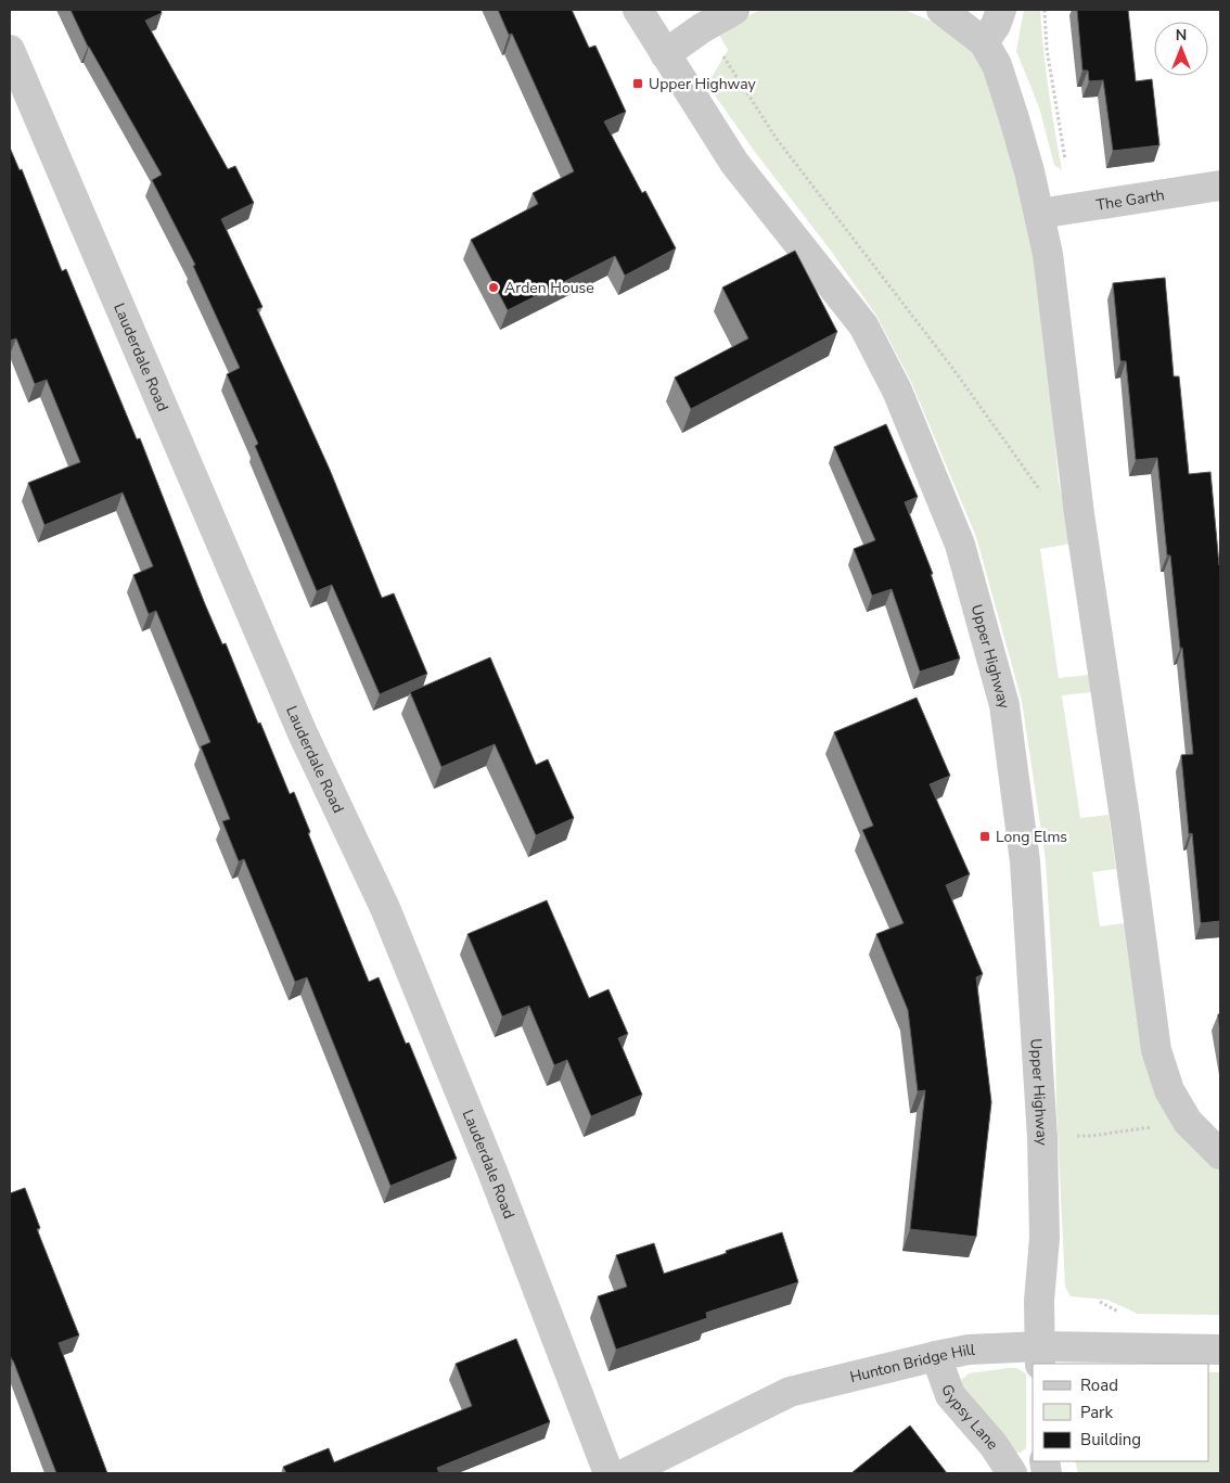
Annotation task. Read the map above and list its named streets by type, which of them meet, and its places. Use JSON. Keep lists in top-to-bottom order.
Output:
{
  "streets": {
    "street": [
      "The Garth",
      "Lauderdale Road",
      "Upper Highway",
      "Hunton Bridge Hill",
      "Gypsy Lane"
    ]
  },
  "crossings": [
    ["Upper Highway", "Hunton Bridge Hill"],
    ["Hunton Bridge Hill", "Gypsy Lane"]
  ],
  "places": {
    "transit": ["Upper Highway", "Long Elms"],
    "other": ["Arden House"]
  },
  "legend": ["Road", "Park", "Building"],
  "north": "top"
}
